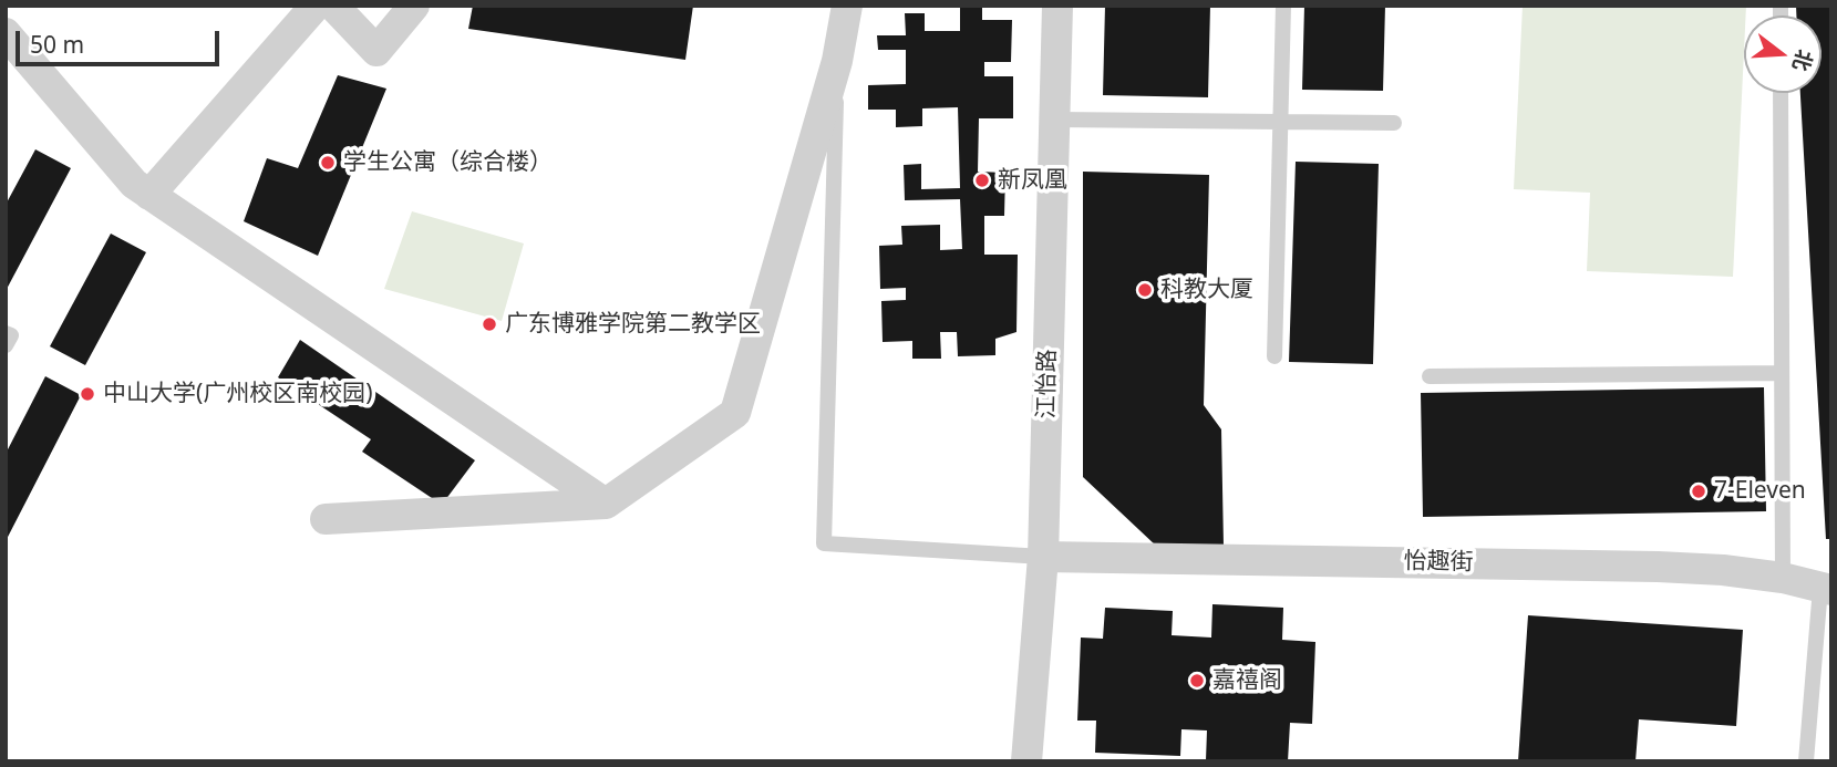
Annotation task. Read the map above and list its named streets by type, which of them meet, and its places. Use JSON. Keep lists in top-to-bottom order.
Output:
{
  "streets": {
    "street": ["江怡路", "怡趣街"]
  },
  "crossings": [
    ["江怡路", "怡趣街"]
  ],
  "places": [
    "学生公寓（综合楼）",
    "新凤凰",
    "科教大厦",
    "广东博雅学院第二教学区",
    "中山大学(广州校区南校园)",
    "7-Eleven",
    "嘉禧阁"
  ],
  "scale_bar": "50 m",
  "north": "right"
}
